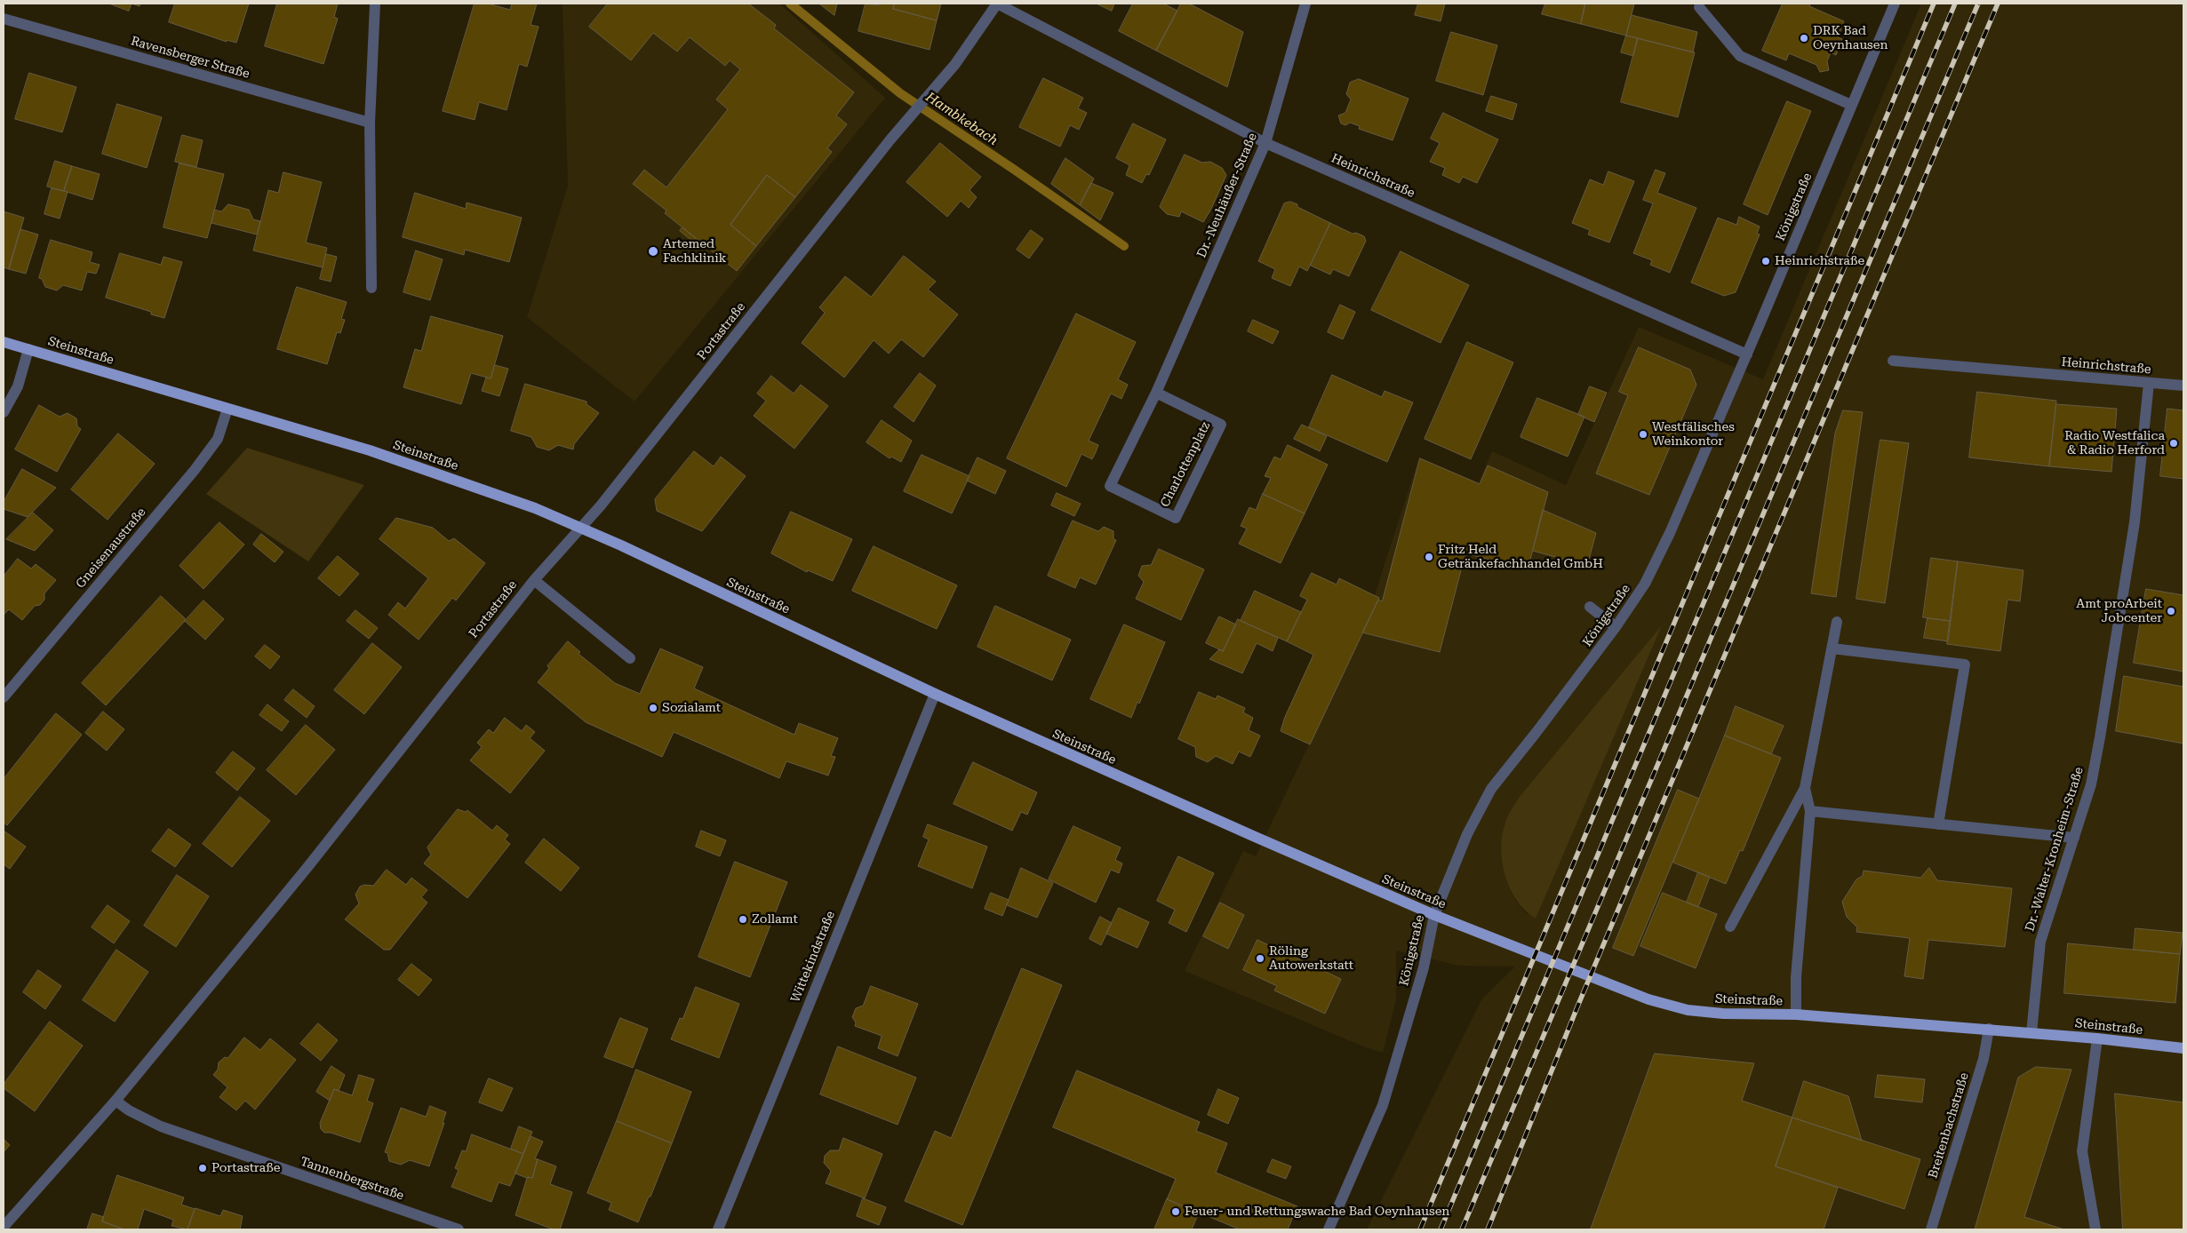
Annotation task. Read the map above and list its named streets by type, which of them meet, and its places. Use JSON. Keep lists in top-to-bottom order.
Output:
{
  "streets": {
    "main road": ["Steinstraße"],
    "street": [
      "Ravensberger Straße",
      "Heinrichstraße",
      "Dr.-Neuhäußer-Straße",
      "Königstraße",
      "Portastraße",
      "Charlottenplatz",
      "Gneisenaustraße",
      "Dr.-Walter-Kronheim-Straße",
      "Wittekindstraße",
      "Breitenbachstraße",
      "Tannenbergstraße"
    ]
  },
  "crossings": [
    ["Heinrichstraße", "Dr.-Neuhäußer-Straße"],
    ["Heinrichstraße", "Königstraße"],
    ["Heinrichstraße", "Portastraße"],
    ["Heinrichstraße", "Dr.-Walter-Kronheim-Straße"],
    ["Dr.-Neuhäußer-Straße", "Charlottenplatz"],
    ["Königstraße", "Steinstraße"],
    ["Portastraße", "Steinstraße"],
    ["Portastraße", "Tannenbergstraße"],
    ["Steinstraße", "Gneisenaustraße"],
    ["Steinstraße", "Dr.-Walter-Kronheim-Straße"],
    ["Steinstraße", "Wittekindstraße"],
    ["Steinstraße", "Breitenbachstraße"]
  ],
  "water": ["Hambkebach"],
  "places": [
    "DRK Bad Oeynhausen",
    "Artemed Fachklinik",
    "Heinrichstraße",
    "Westfälisches Weinkontor",
    "Radio Westfalica & Radio Herford",
    "Fritz Held Getränkefachhandel GmbH",
    "Amt proArbeit Jobcenter",
    "Sozialamt",
    "Zollamt",
    "Röling Autowerkstatt",
    "Portastraße",
    "Feuer- und Rettungswache Bad Oeynhausen"
  ]
}
